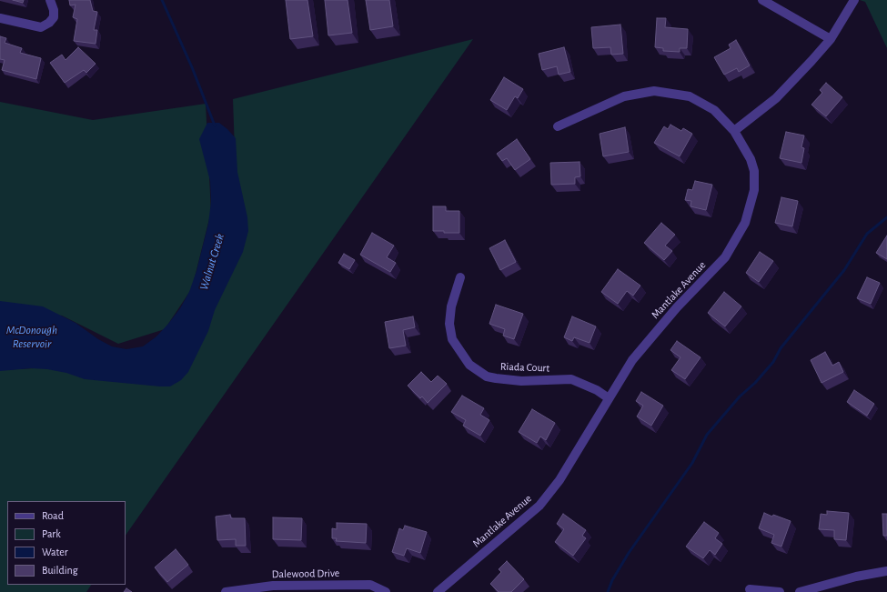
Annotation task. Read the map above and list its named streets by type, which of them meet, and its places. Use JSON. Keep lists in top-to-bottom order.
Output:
{
  "streets": {
    "street": ["Mantlake Avenue", "Riada Court", "Dalewood Drive"]
  },
  "crossings": [
    ["Mantlake Avenue", "Riada Court"]
  ],
  "water": ["Walnut Creek", "McDonough Reservoir"],
  "legend": [
    "Road",
    "Park",
    "Water",
    "Building"
  ]
}
